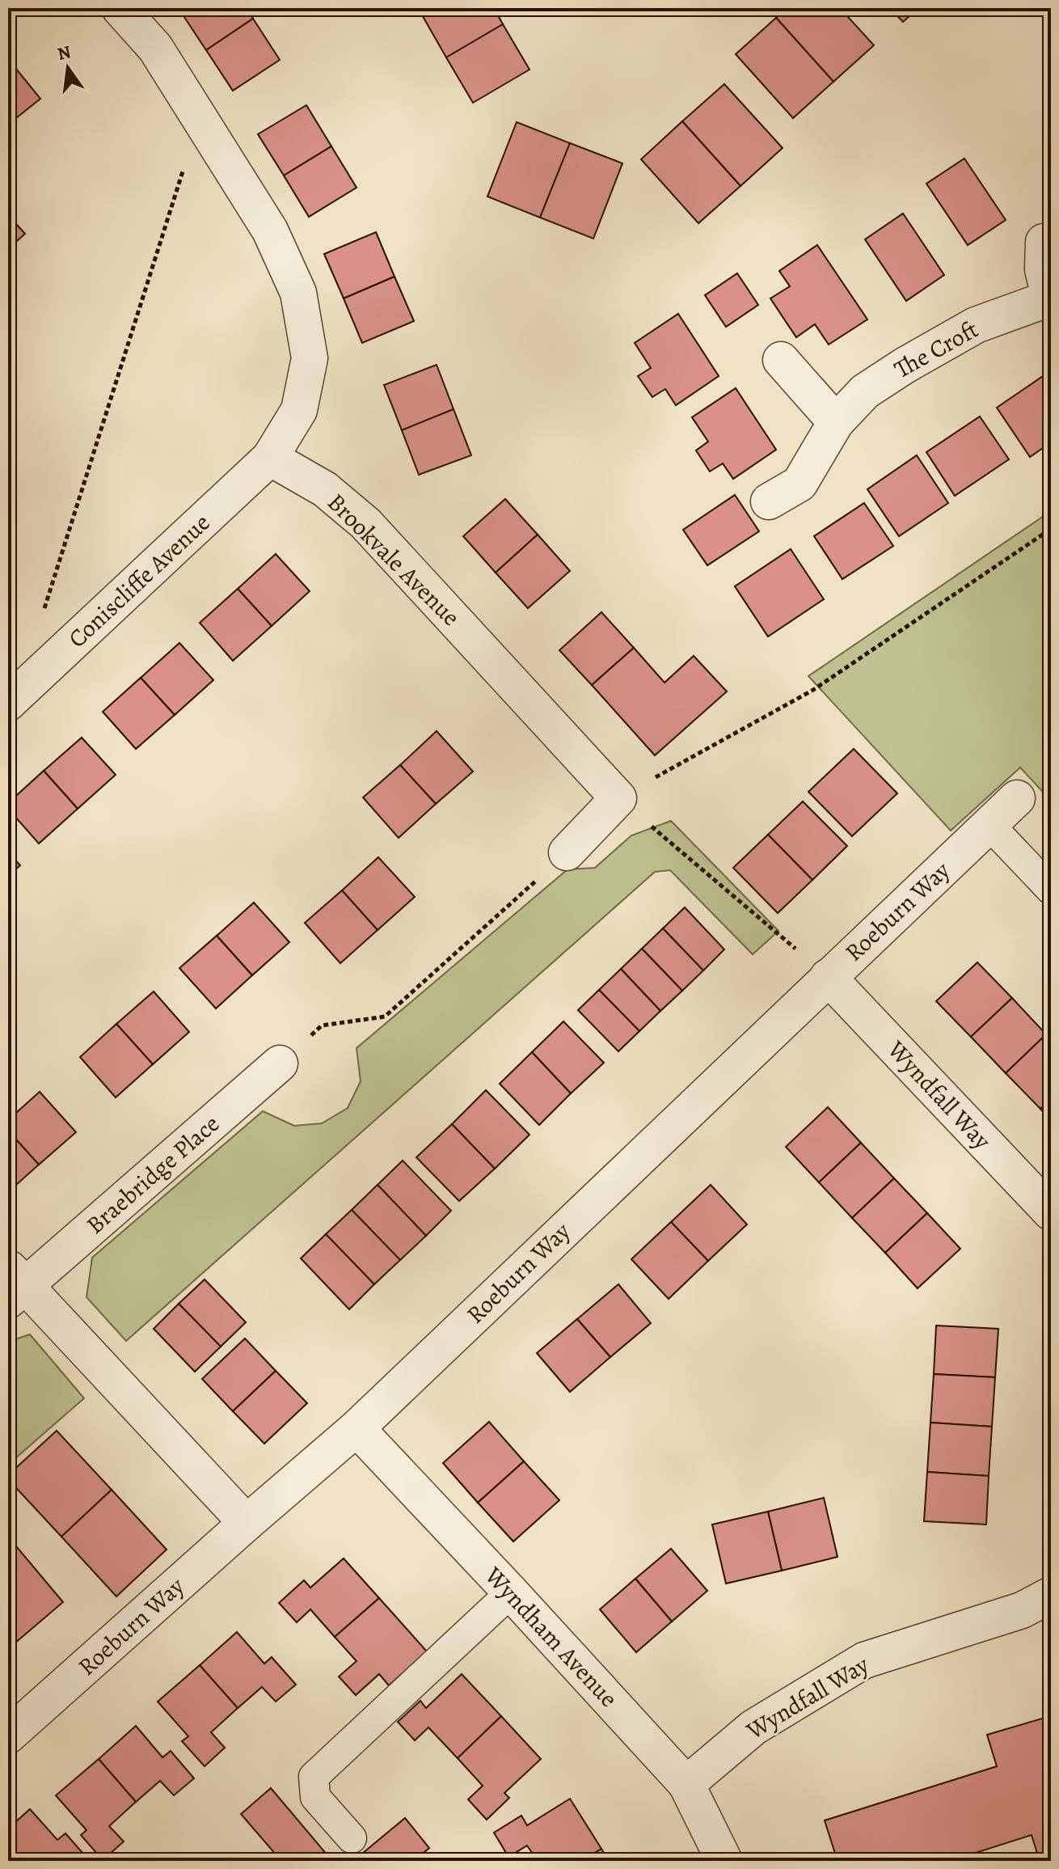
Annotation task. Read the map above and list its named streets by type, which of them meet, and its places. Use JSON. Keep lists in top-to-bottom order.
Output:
{
  "streets": {
    "street": [
      "The Croft",
      "Brookvale Avenue",
      "Coniscliffe Avenue",
      "Roeburn Way",
      "Wyndfall Way",
      "Braebridge Place",
      "Wyndham Avenue"
    ]
  },
  "crossings": [
    ["Brookvale Avenue", "Coniscliffe Avenue"],
    ["Roeburn Way", "Wyndfall Way"],
    ["Roeburn Way", "Braebridge Place"],
    ["Roeburn Way", "Wyndham Avenue"],
    ["Wyndfall Way", "Wyndham Avenue"]
  ],
  "north": "top"
}
